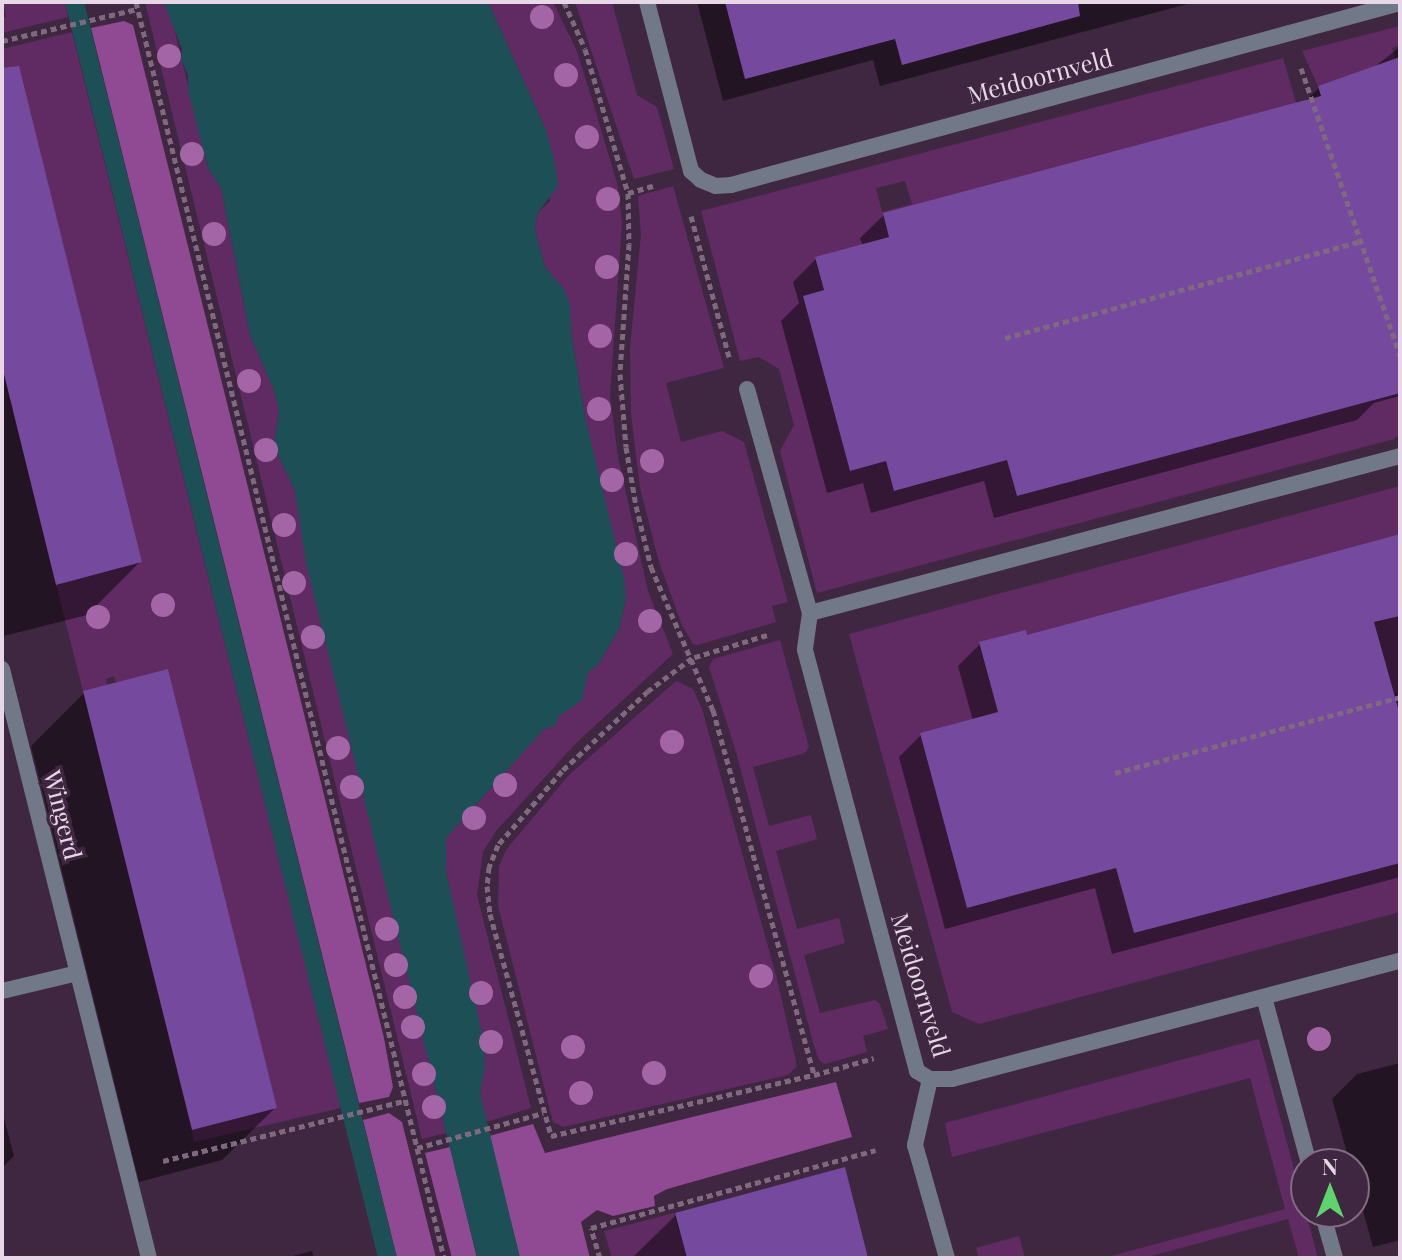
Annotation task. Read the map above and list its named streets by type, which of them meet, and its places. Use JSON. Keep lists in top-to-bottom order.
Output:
{
  "streets": {
    "street": ["Meidoornveld", "Wingerd"]
  },
  "north": "top"
}
